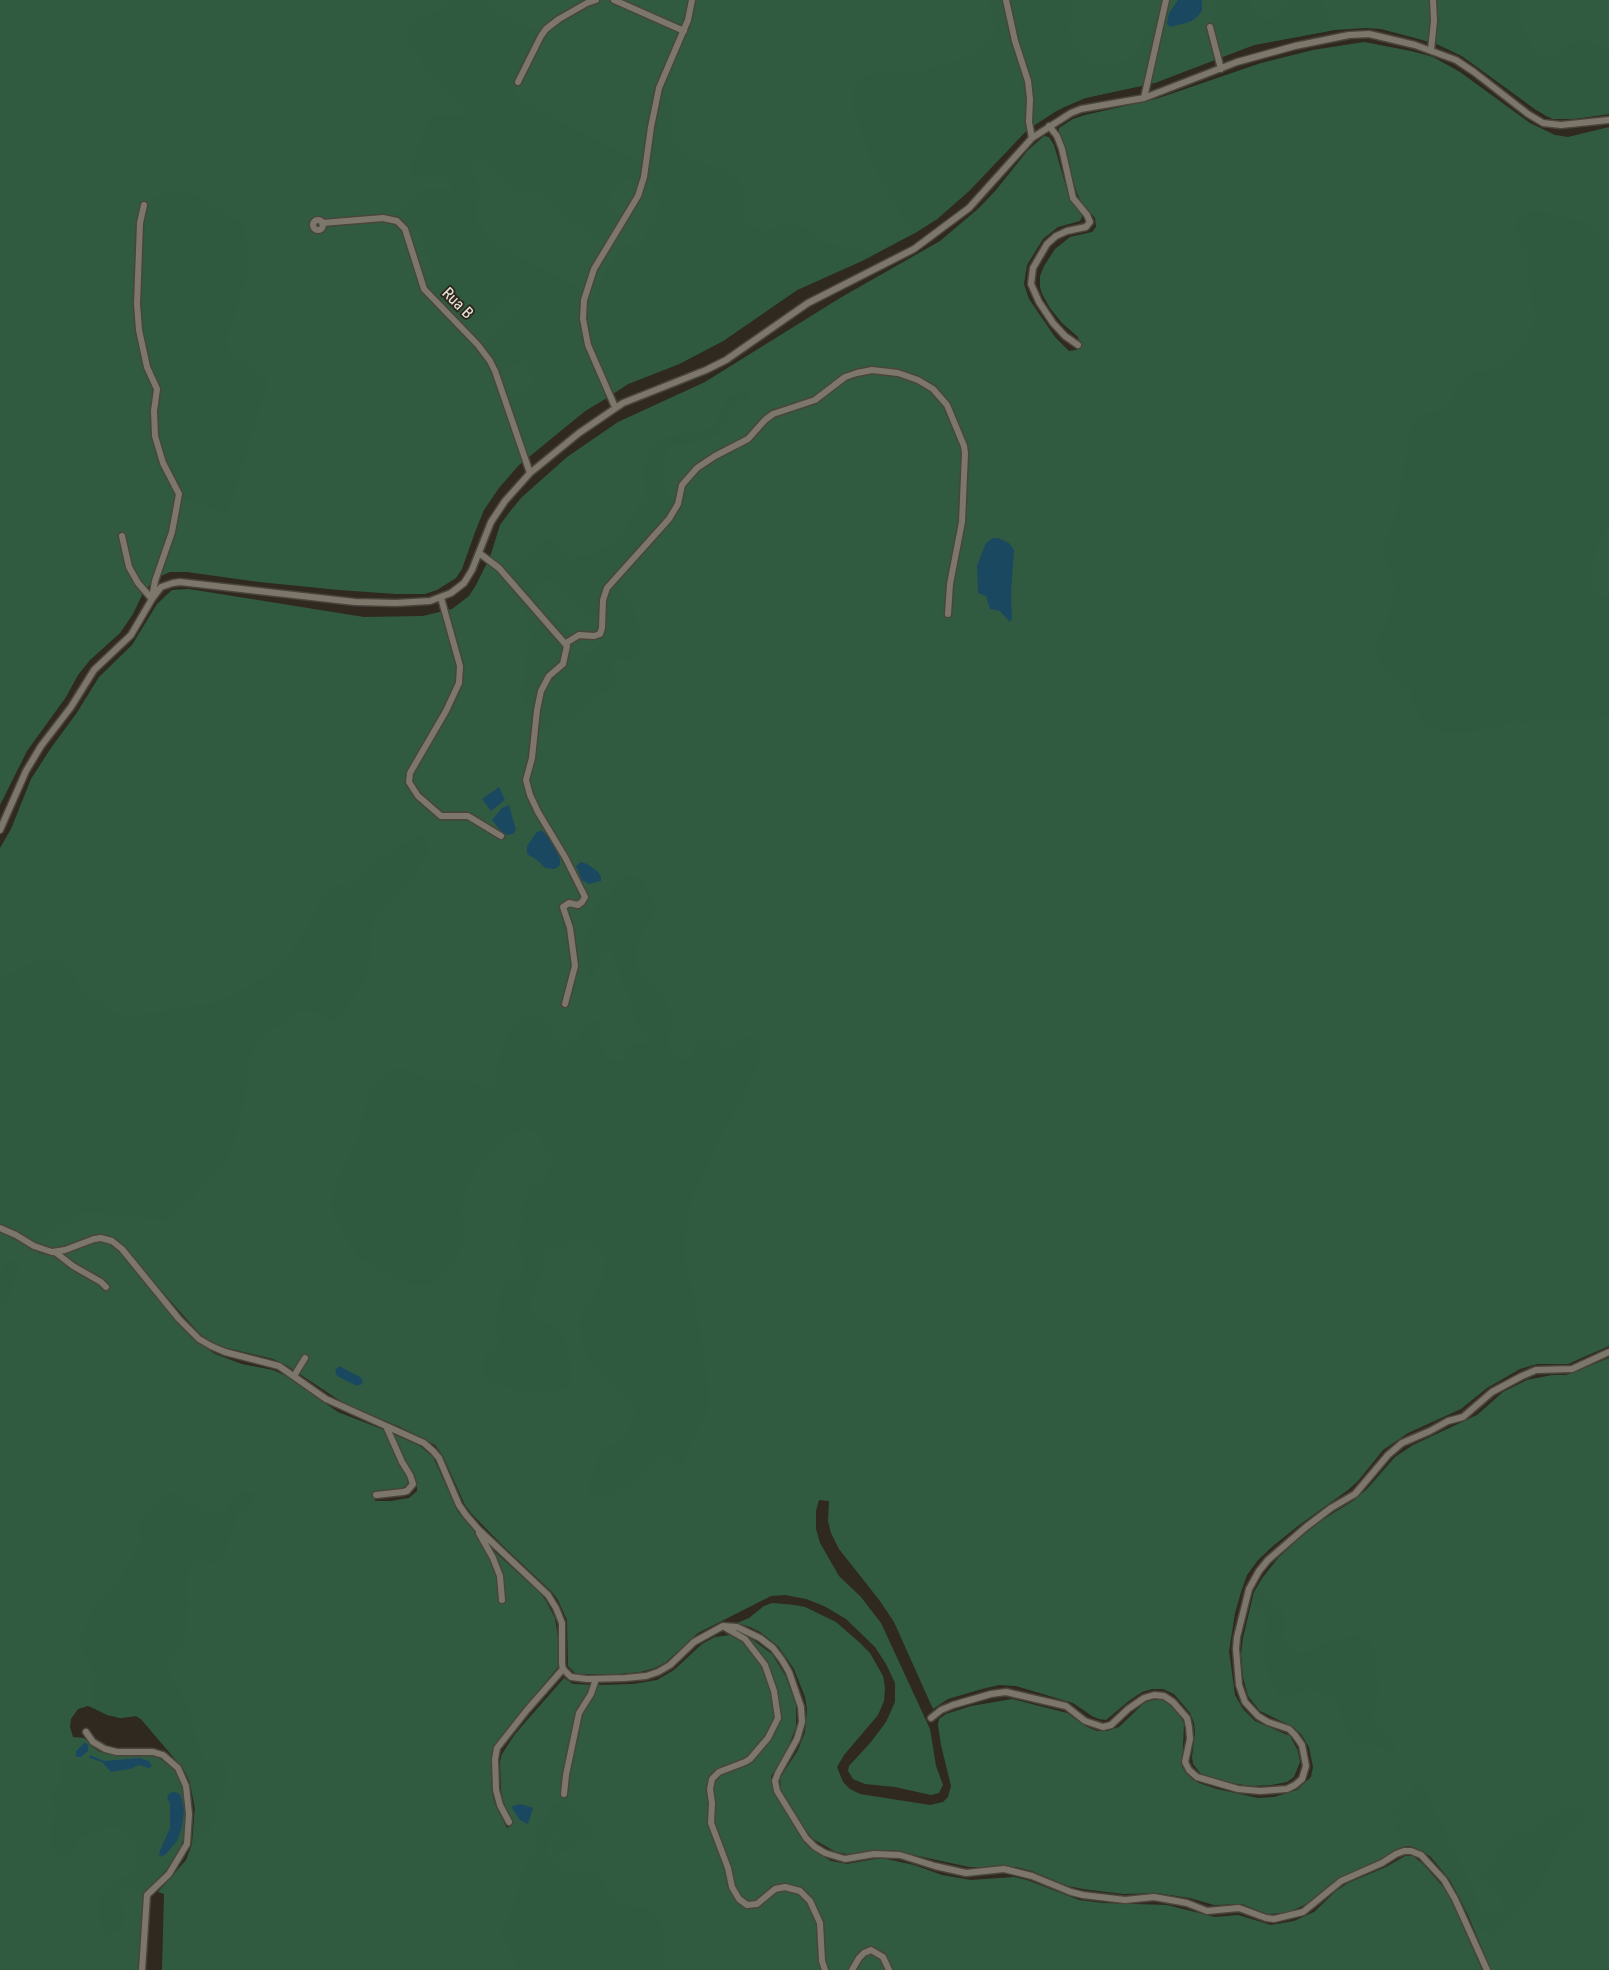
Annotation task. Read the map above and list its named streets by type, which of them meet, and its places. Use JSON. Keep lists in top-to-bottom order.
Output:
{
  "streets": {
    "street": ["Rua B"]
  }
}
